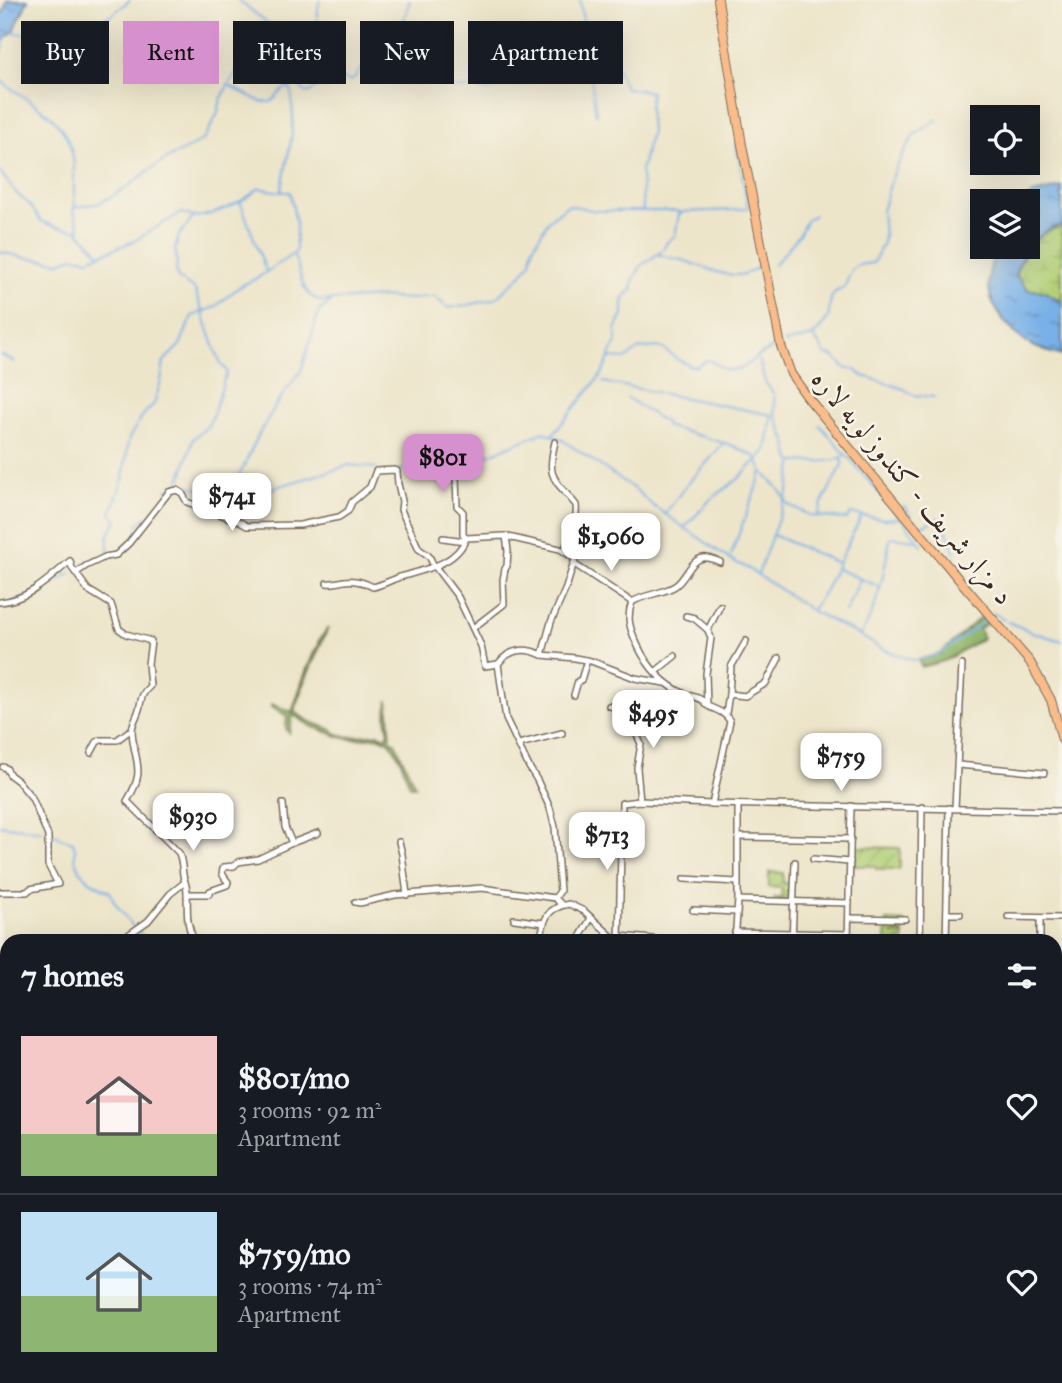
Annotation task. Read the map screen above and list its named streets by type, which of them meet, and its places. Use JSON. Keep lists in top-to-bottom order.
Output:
{
  "streets": {
    "main road": ["د مزار شریف - کندوز لویه لاره"]
  },
  "page": {
    "chip": [
      "Buy",
      "Rent",
      "Filters",
      "New",
      "Apartment"
    ],
    "price": [
      "$801",
      "$741",
      "$1,060",
      "$495",
      "$759",
      "$930",
      "$713"
    ],
    "heading": "7 homes",
    "list": [
      {
        "name": "$801/mo",
        "note": "3 rooms · 92 m² · Apartment"
      },
      {
        "name": "$759/mo",
        "note": "3 rooms · 74 m² · Apartment"
      }
    ]
  }
}
